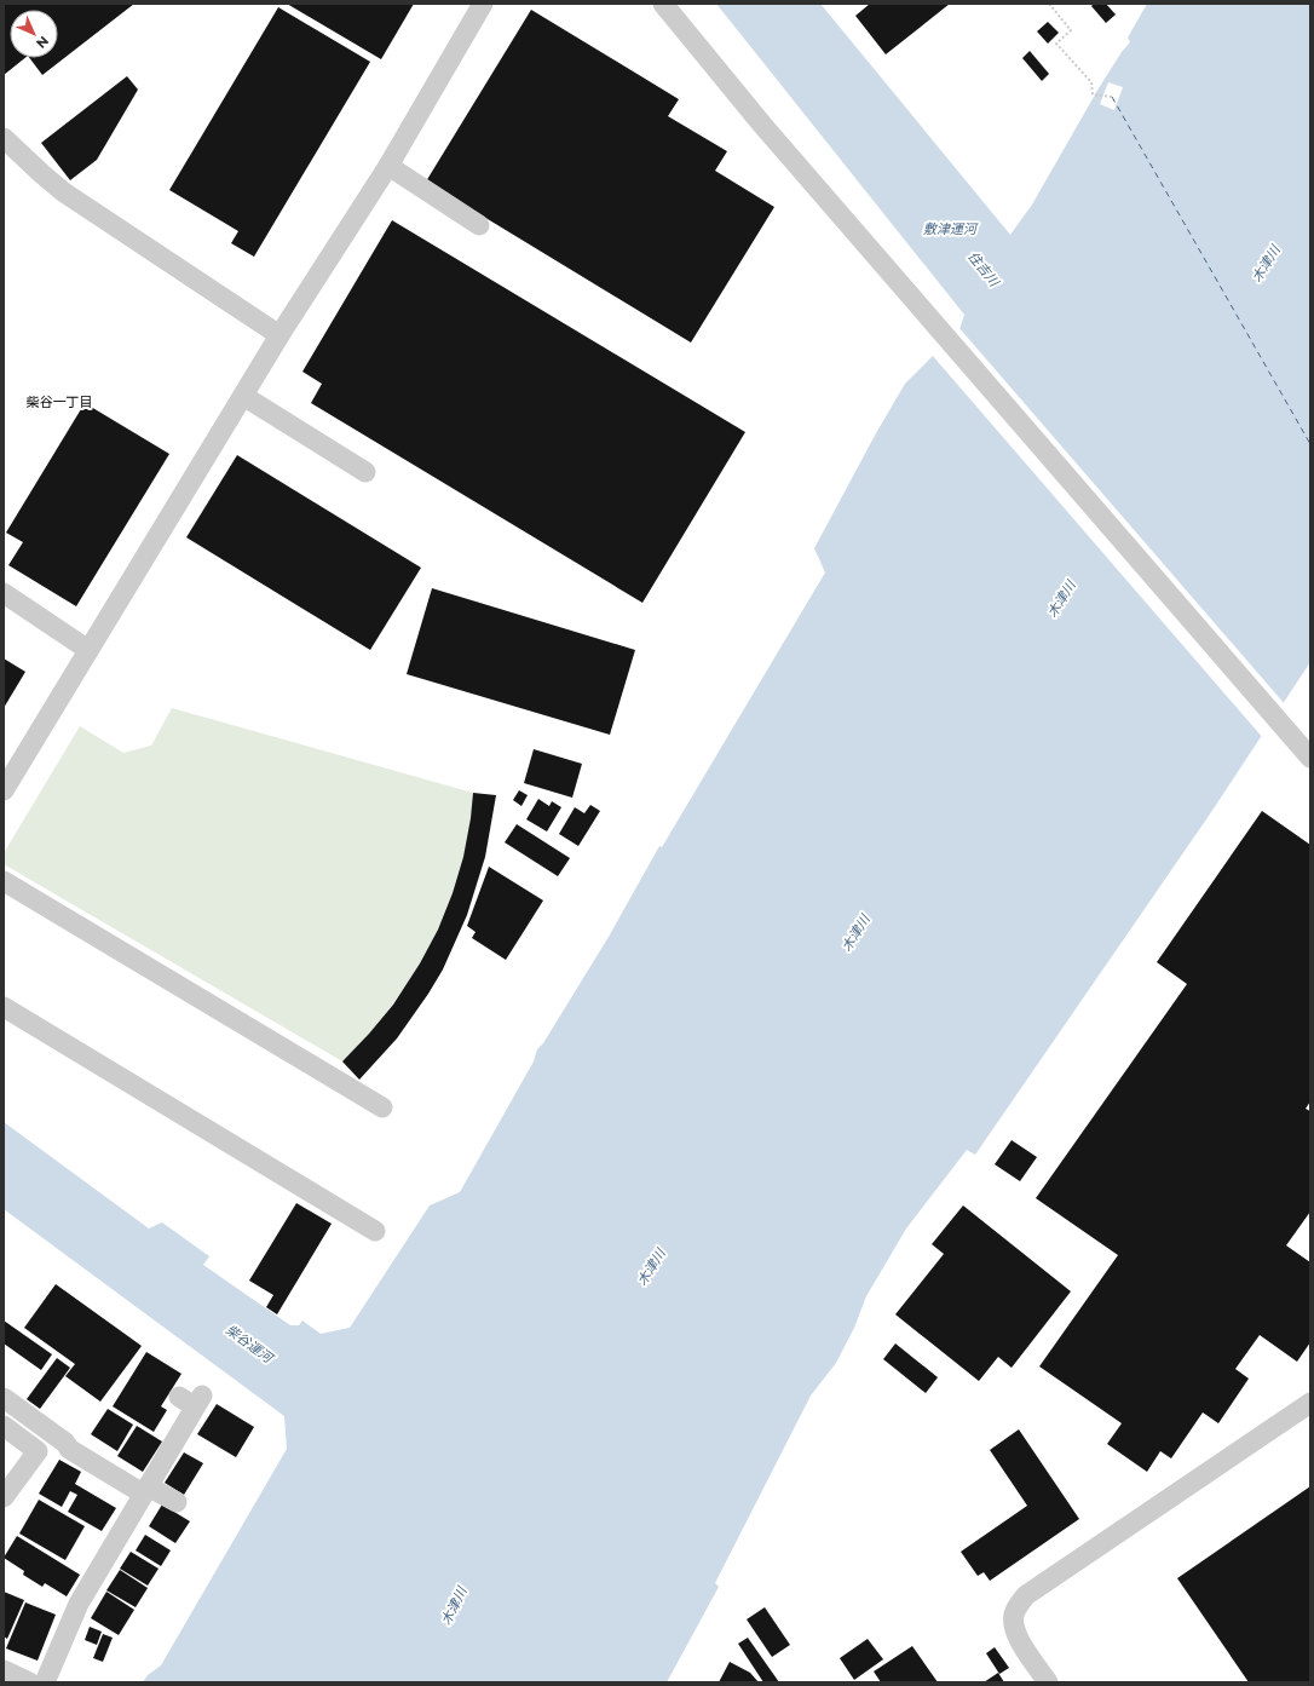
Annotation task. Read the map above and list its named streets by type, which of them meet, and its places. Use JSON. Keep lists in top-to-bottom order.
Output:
{
  "districts": ["柴谷一丁目"],
  "water": [
    "敷津運河",
    "木津川",
    "住吉川",
    "柴谷運河"
  ],
  "north": "bottom right"
}
